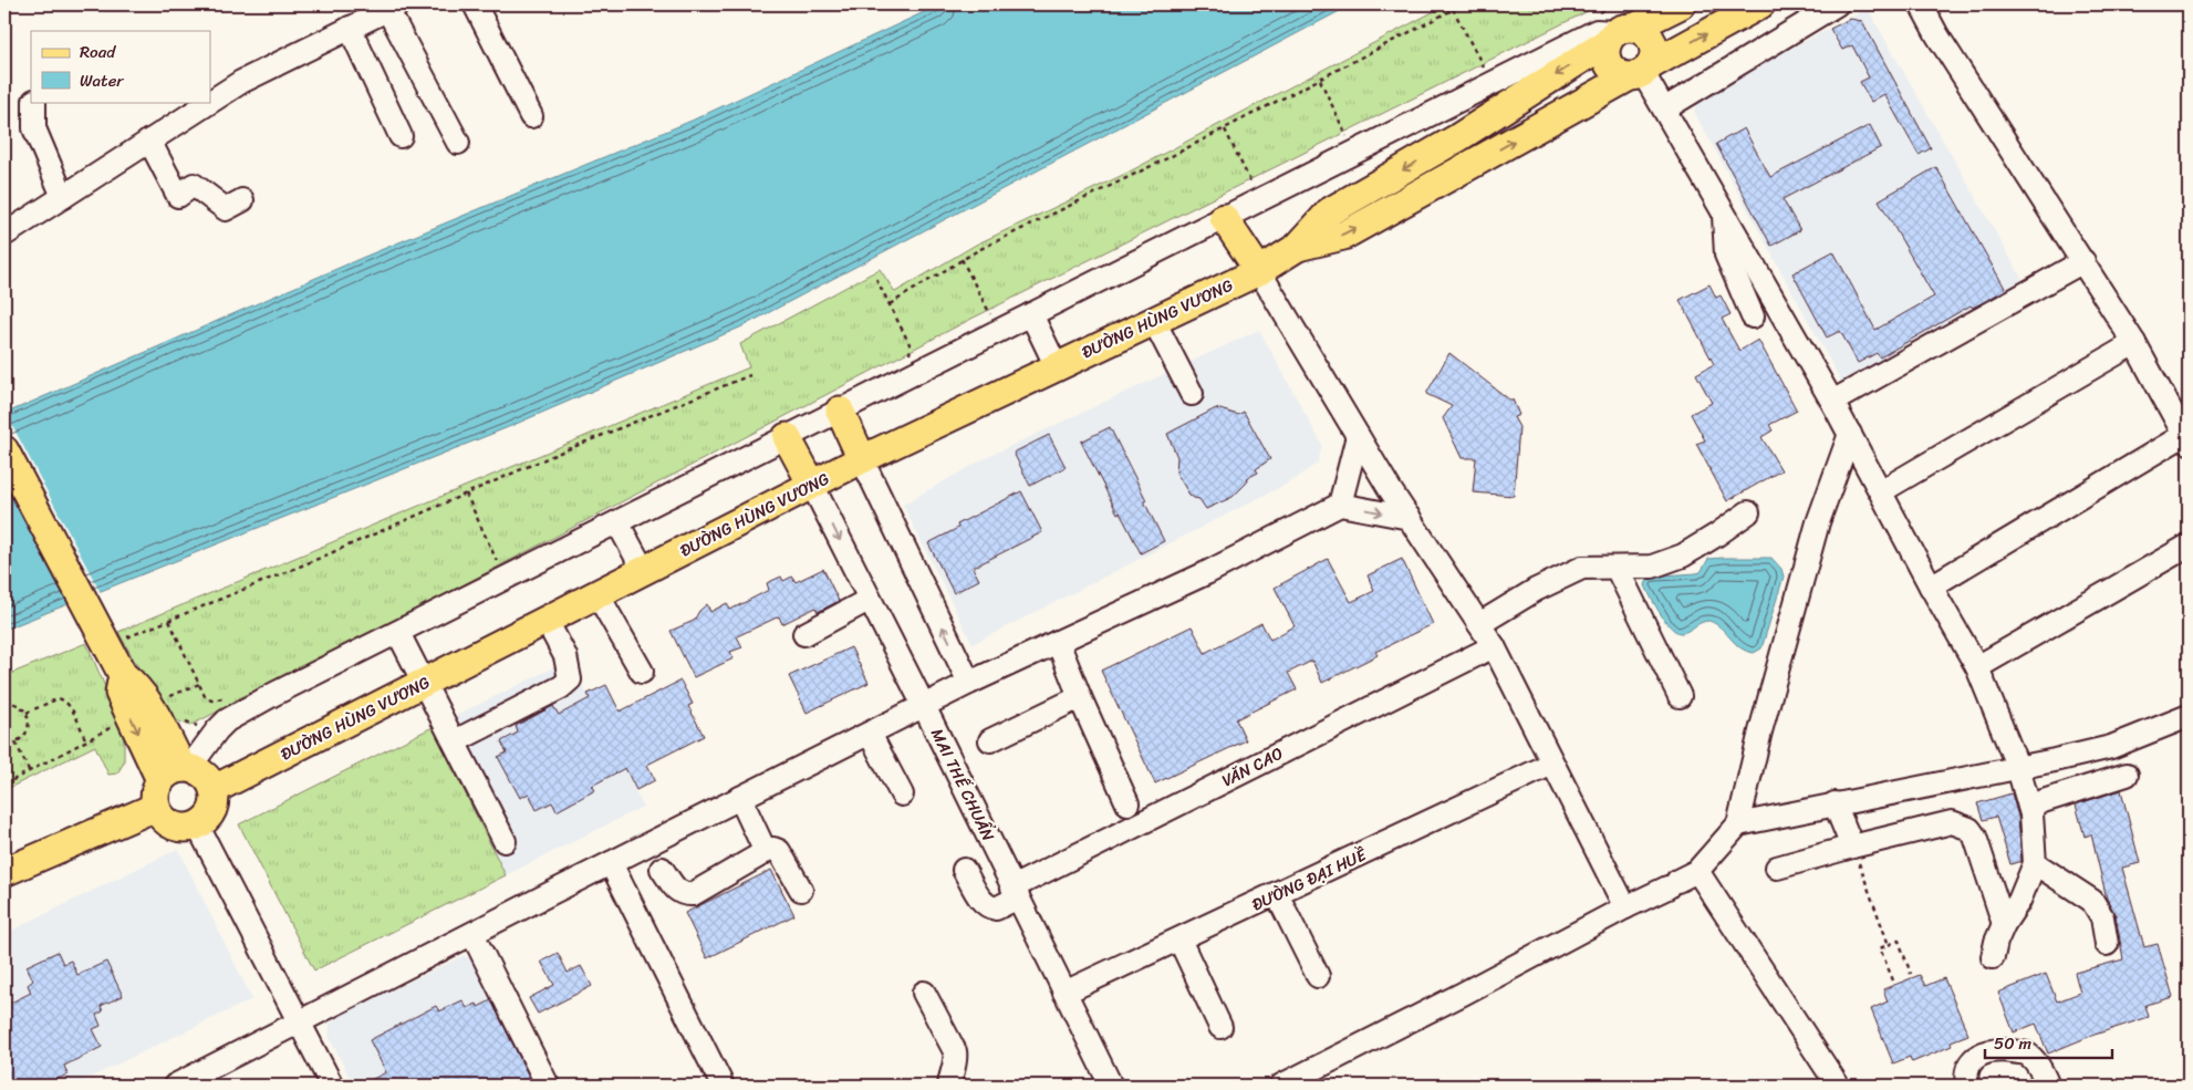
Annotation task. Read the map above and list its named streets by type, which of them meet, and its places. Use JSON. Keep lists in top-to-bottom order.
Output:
{
  "streets": {
    "main road": ["ĐƯỜNG HÙNG VƯƠNG"],
    "street": ["VĂN CAO", "MAI THẾ CHUẨN", "ĐƯỜNG ĐẠI HUỀ"]
  },
  "crossings": [
    ["ĐƯỜNG HÙNG VƯƠNG", "MAI THẾ CHUẨN"],
    ["VĂN CAO", "MAI THẾ CHUẨN"],
    ["MAI THẾ CHUẨN", "ĐƯỜNG ĐẠI HUỀ"]
  ],
  "legend": ["Road", "Water"],
  "scale_bar": "50 m"
}
